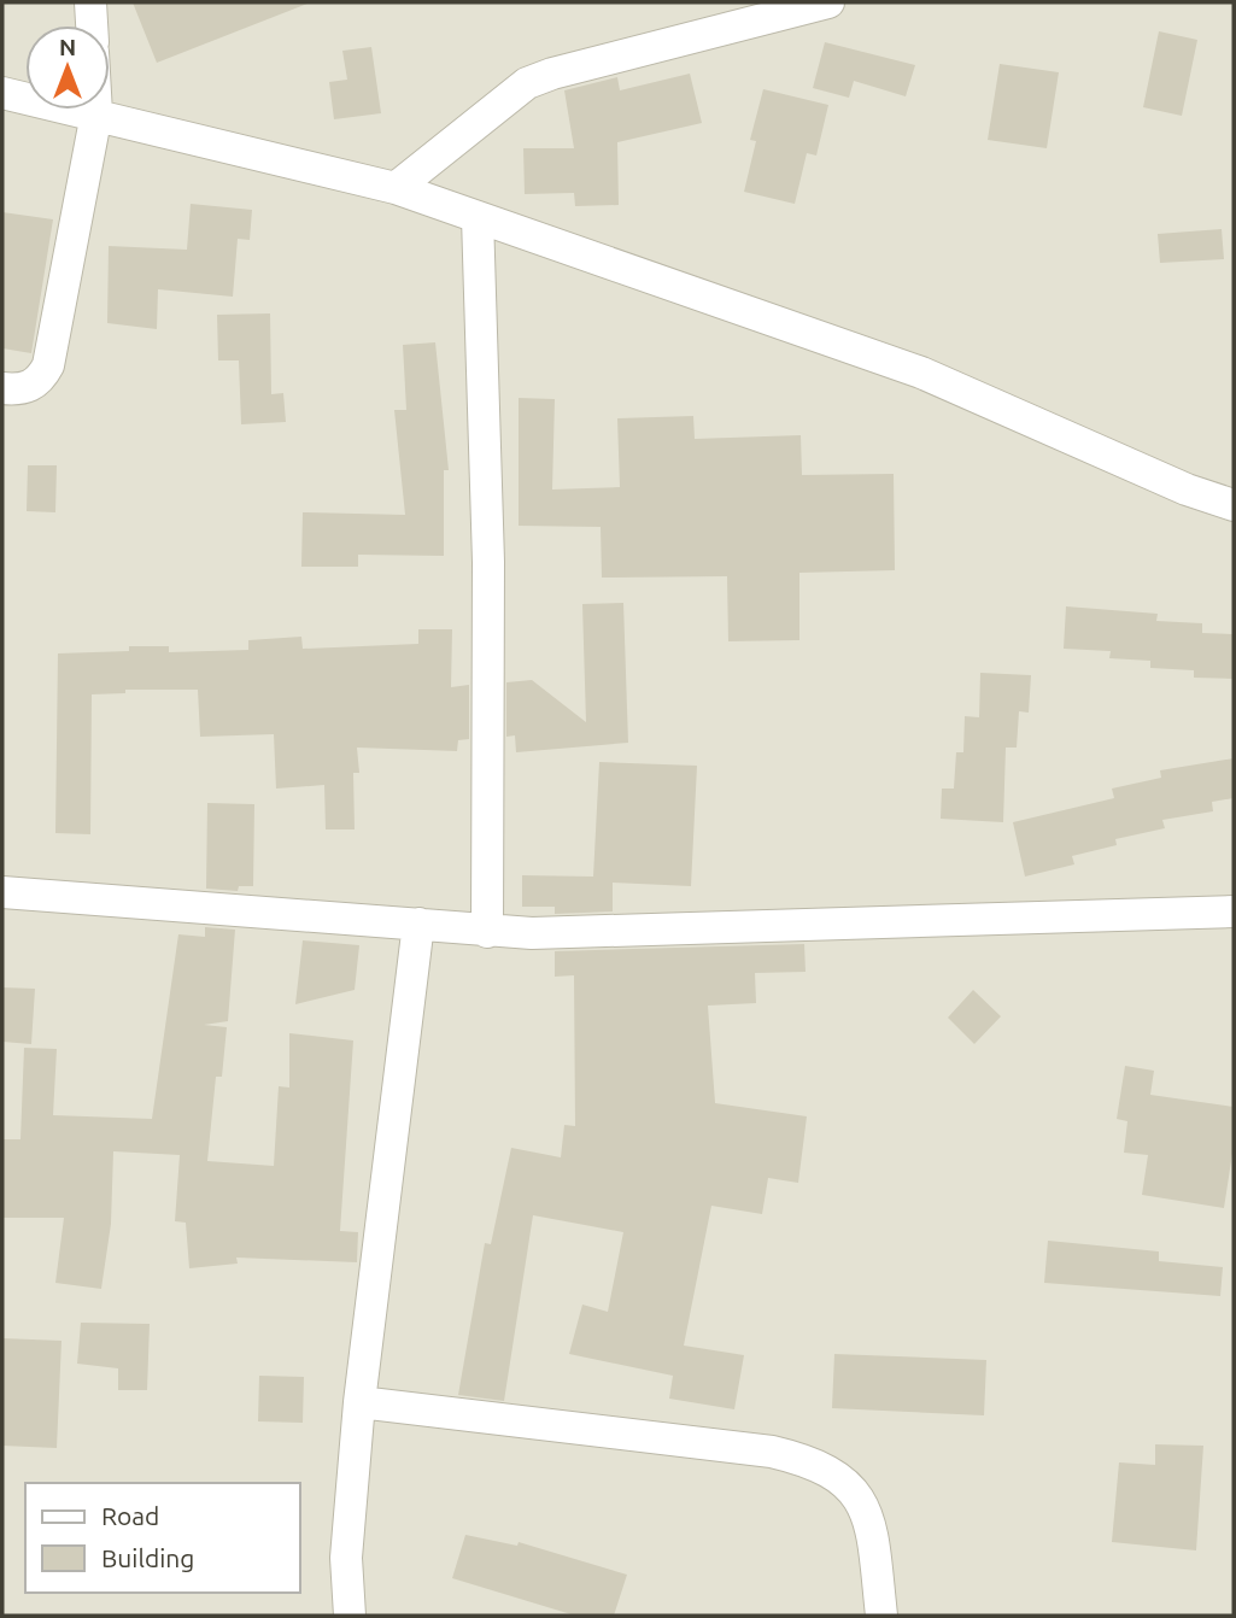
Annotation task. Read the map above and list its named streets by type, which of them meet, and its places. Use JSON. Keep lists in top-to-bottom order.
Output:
{
  "legend": ["Road", "Building"],
  "north": "top"
}
